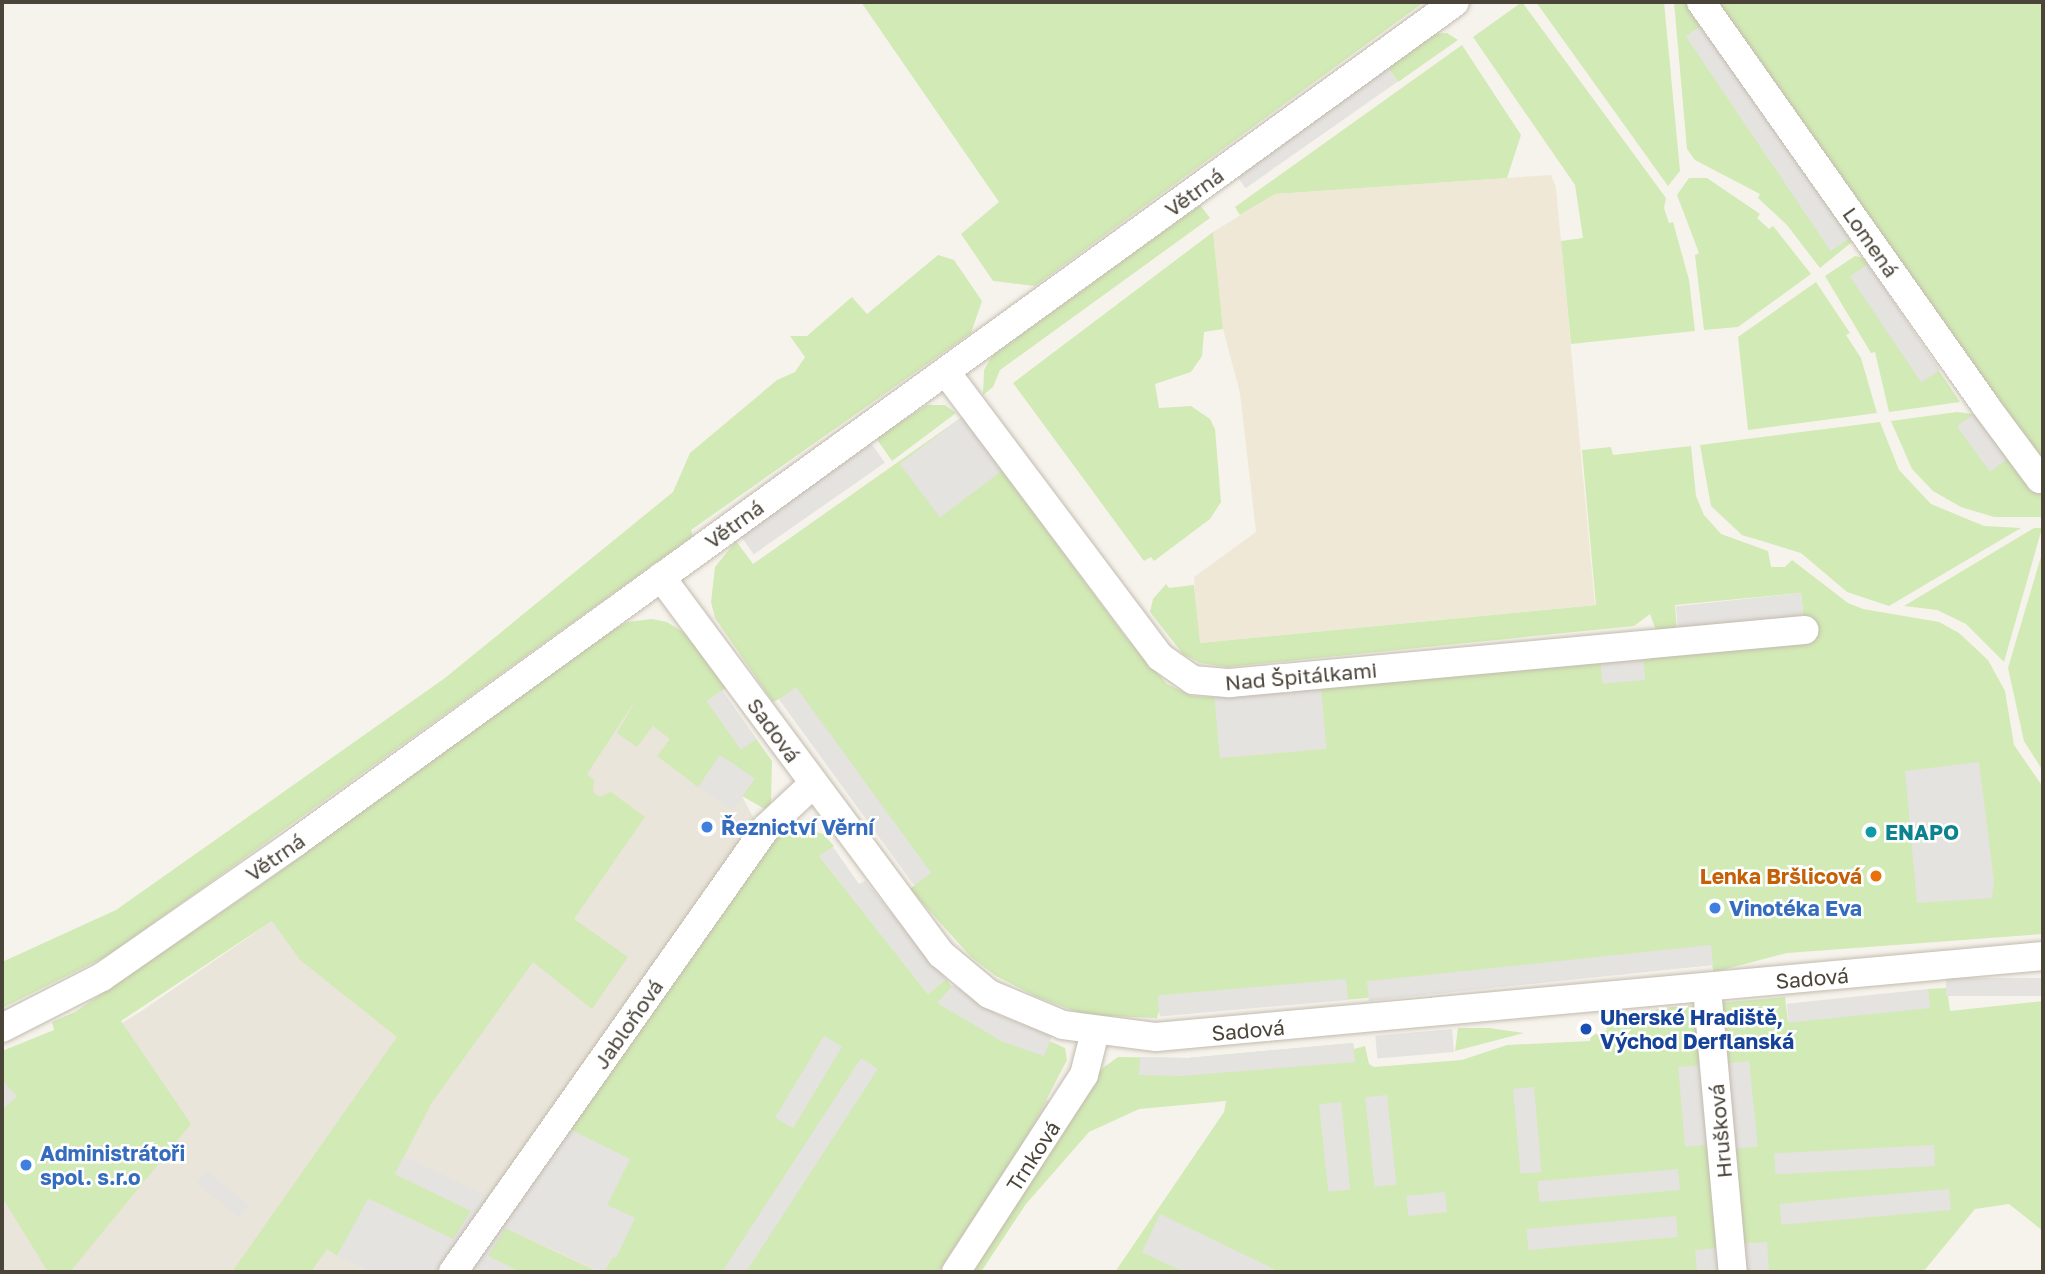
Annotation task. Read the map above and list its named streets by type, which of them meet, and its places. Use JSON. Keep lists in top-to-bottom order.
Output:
{
  "streets": {
    "street": [
      "Větrná",
      "Lomená",
      "Nad Špitálkami",
      "Sadová",
      "Jabloňová",
      "Hrušková",
      "Trnková"
    ]
  },
  "crossings": [
    ["Větrná", "Nad Špitálkami"],
    ["Větrná", "Sadová"],
    ["Sadová", "Jabloňová"],
    ["Sadová", "Hrušková"],
    ["Sadová", "Trnková"]
  ],
  "places": [
    "Řeznictví Věrní",
    "ENAPO",
    "Lenka Bršlicová",
    "Vinotéka Eva",
    "Uherské Hradiště, Východ Derflanská",
    "Administrátoři spol. s.r.o"
  ]
}
